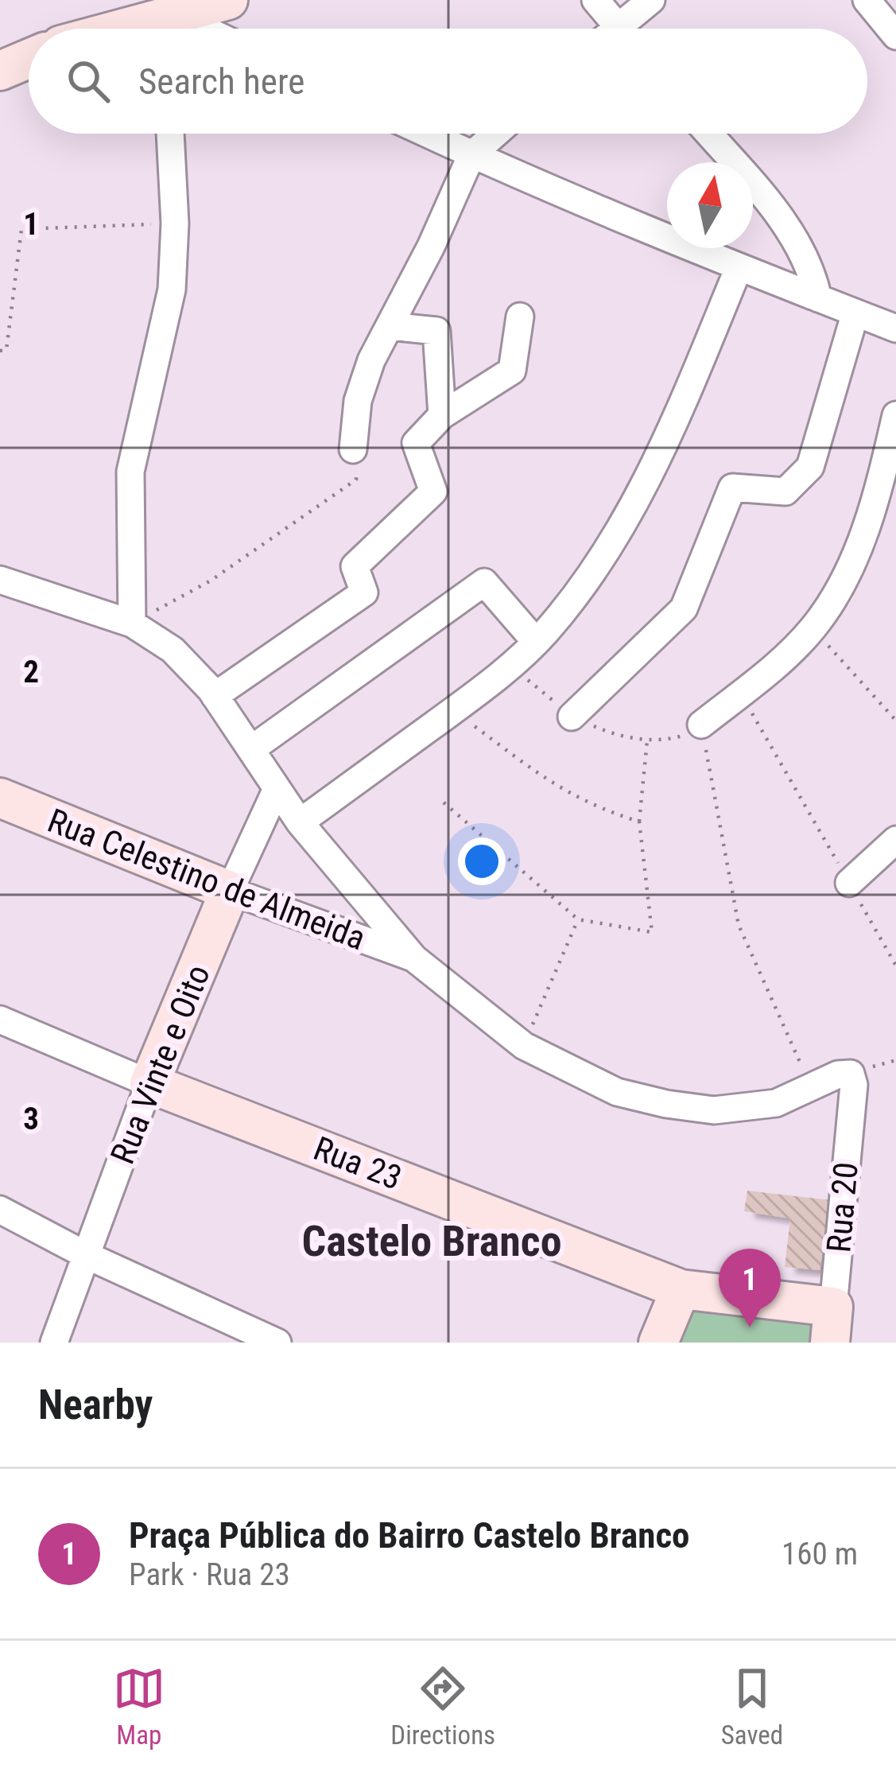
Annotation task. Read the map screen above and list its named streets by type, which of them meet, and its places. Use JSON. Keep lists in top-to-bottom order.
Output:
{
  "streets": {
    "street": [
      "Rua Celestino de Almeida",
      "Rua Vinte e Oito",
      "Rua 23",
      "Rua 20"
    ]
  },
  "crossings": [
    ["Rua Celestino de Almeida", "Rua Vinte e Oito"],
    ["Rua Vinte e Oito", "Rua 23"],
    ["Rua 23", "Rua 20"]
  ],
  "districts": ["Castelo Branco"],
  "north": "top",
  "page": {
    "search": "Search here",
    "pins": "1",
    "heading": "Nearby",
    "list": [
      {
        "mark": "1",
        "name": "Praça Pública do Bairro Castelo Branco",
        "note": "Park · Rua 23",
        "value": "160 m"
      }
    ],
    "nav": ["Map", "Directions", "Saved"]
  },
  "grid": {
    "rows": ["1", "2", "3"]
  }
}
